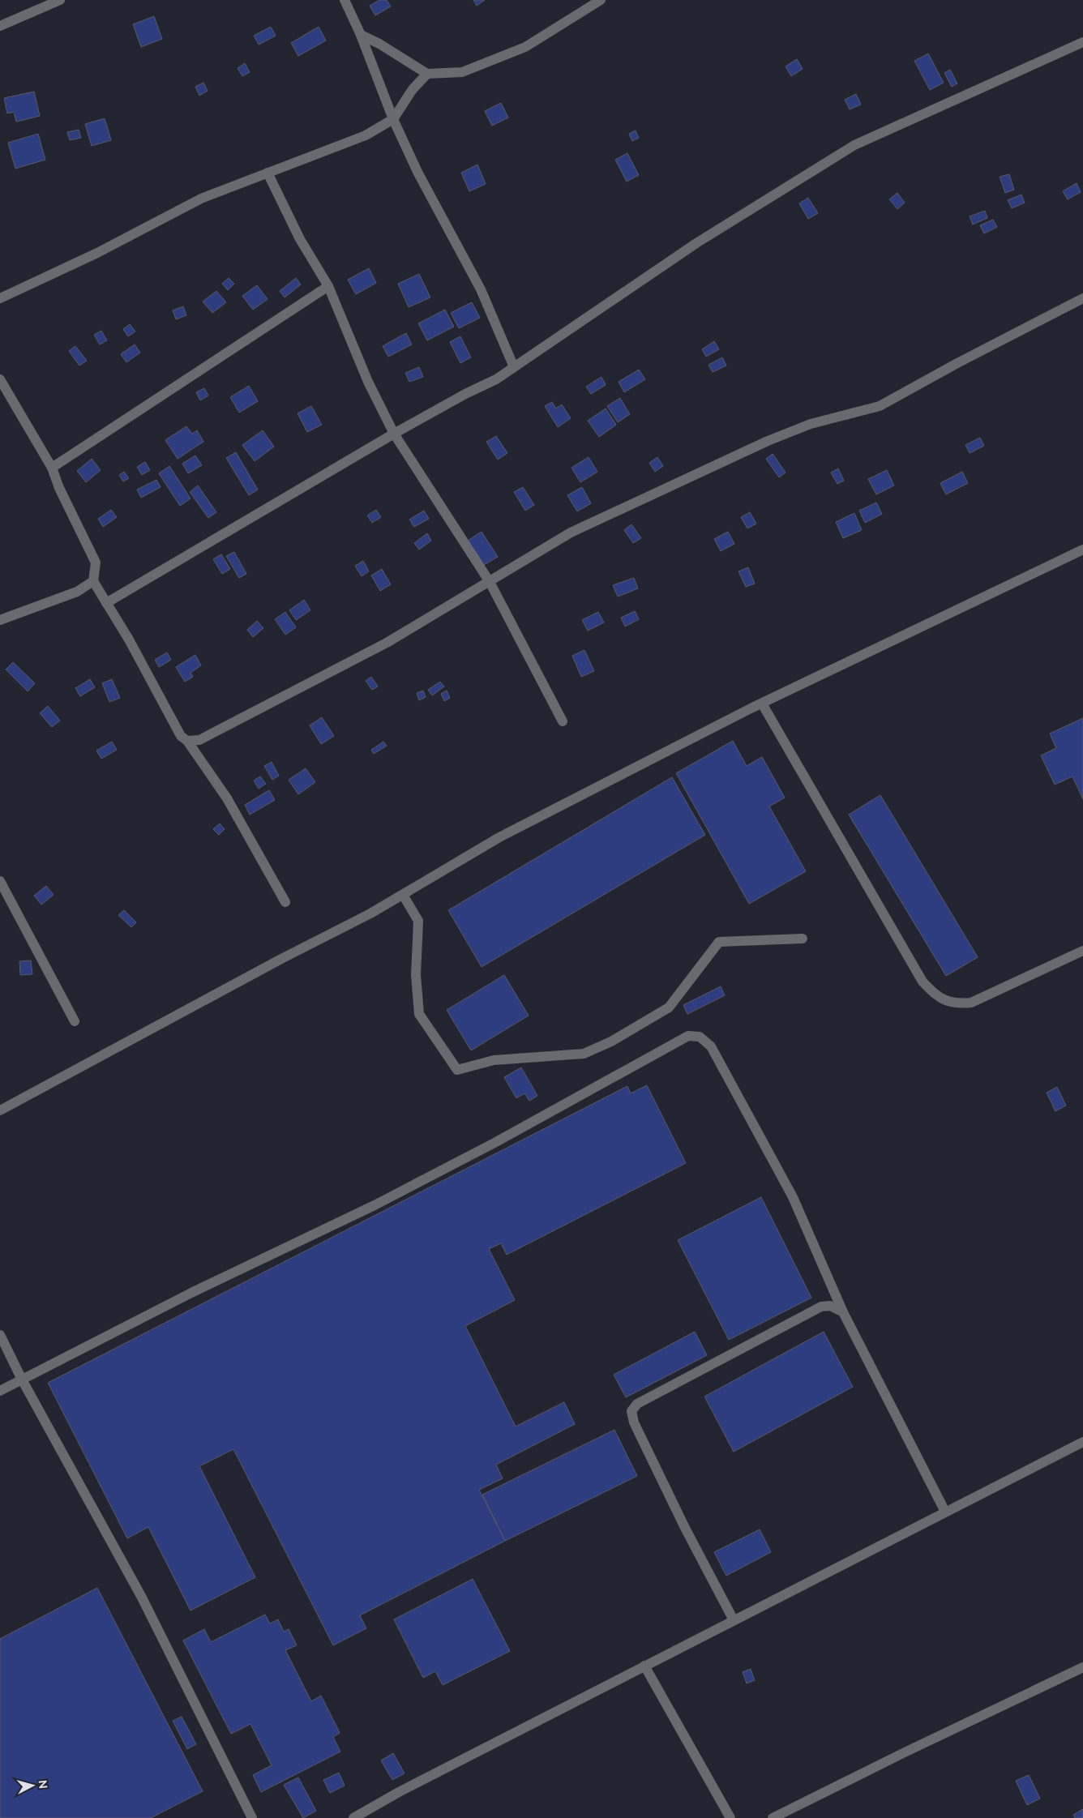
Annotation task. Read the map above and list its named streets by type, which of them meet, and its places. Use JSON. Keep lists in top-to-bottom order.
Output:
{
  "north": "right"
}
